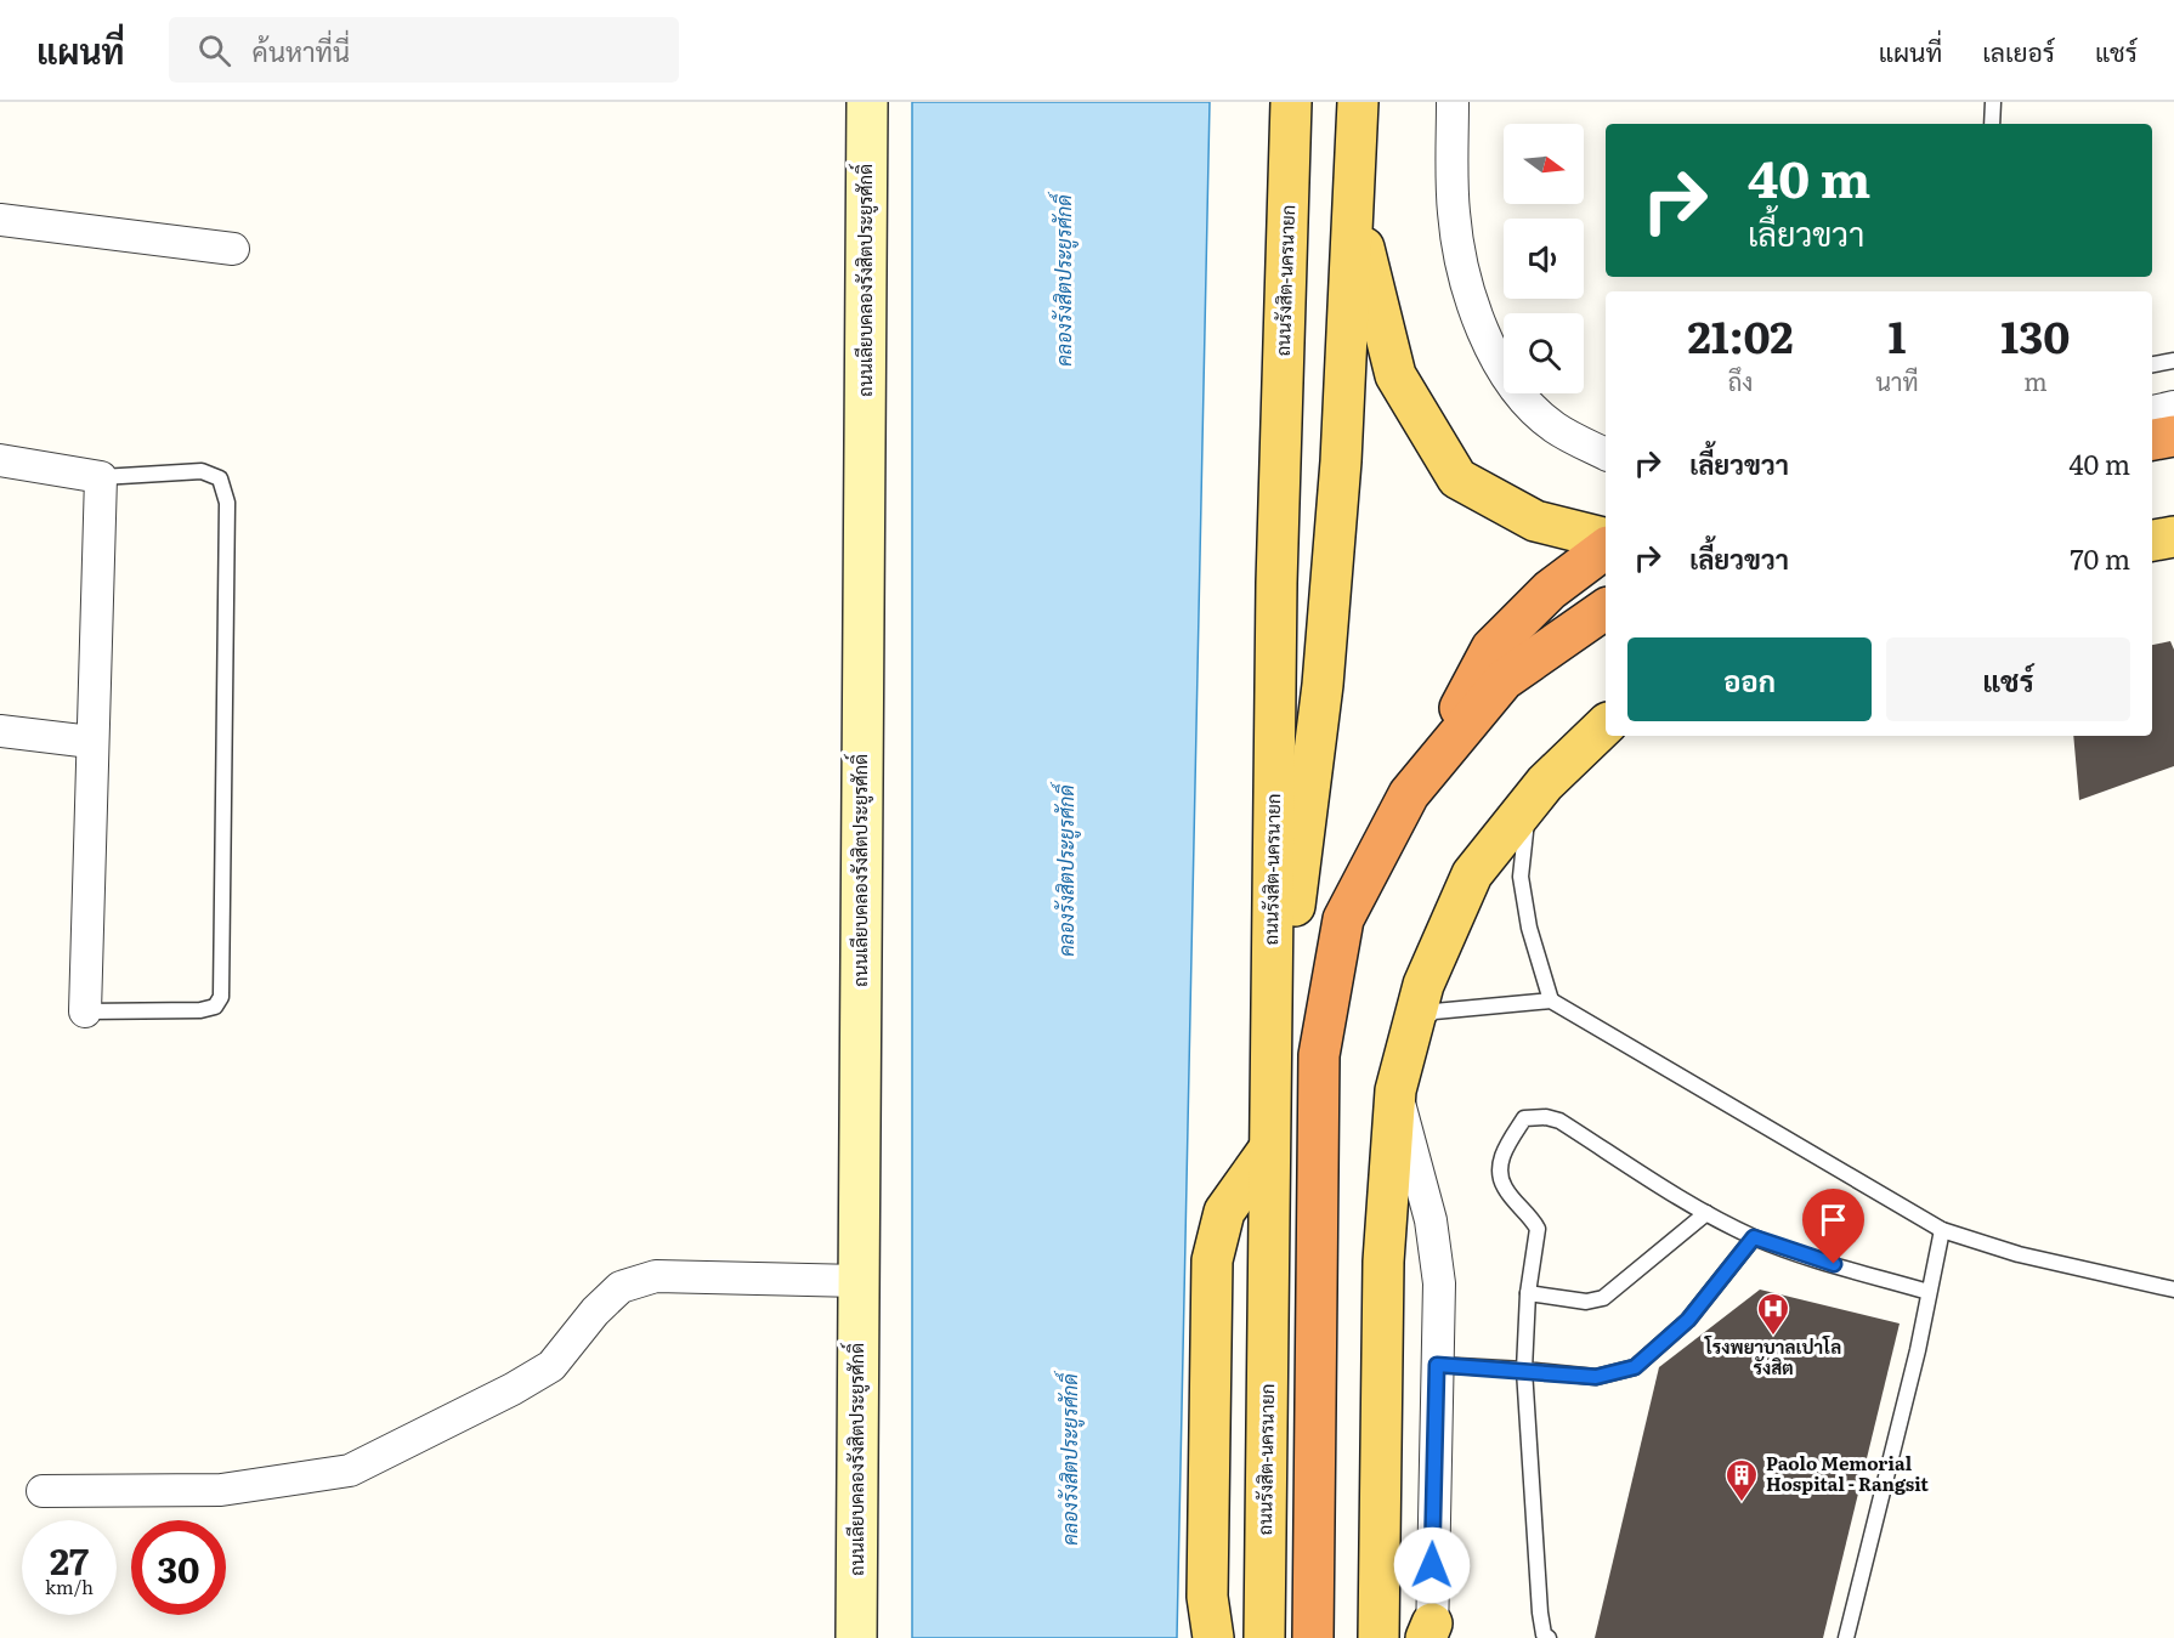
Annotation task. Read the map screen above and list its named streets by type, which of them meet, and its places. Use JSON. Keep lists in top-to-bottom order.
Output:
{
  "streets": {
    "main road": ["ถนนรังสิต-นครนายก"],
    "street": ["ถนนเลียบคลองรังสิตประยูรศักดิ์"]
  },
  "water": ["คลองรังสิตประยูรศักดิ์"],
  "places": {
    "hospital": ["โรงพยาบาลเปาโล รังสิต"],
    "building": ["Paolo Memorial Hospital - Rangsit"]
  },
  "north": "right",
  "page": {
    "header": "แผนที่",
    "search": "ค้นหาที่นี่",
    "nav": ["แผนที่", "เลเยอร์", "แชร์"],
    "turn": ["40 m", "เลี้ยวขวา"],
    "eta": [
      "21:02",
      "ถึง",
      "1",
      "นาที",
      "130",
      "m"
    ],
    "list": [
      {
        "name": "เลี้ยวขวา",
        "value": "40 m"
      },
      {
        "name": "เลี้ยวขวา",
        "value": "70 m"
      }
    ],
    "buttons": ["ออก", "แชร์"],
    "speed": "27 km/h",
    "limit": "30"
  }
}
